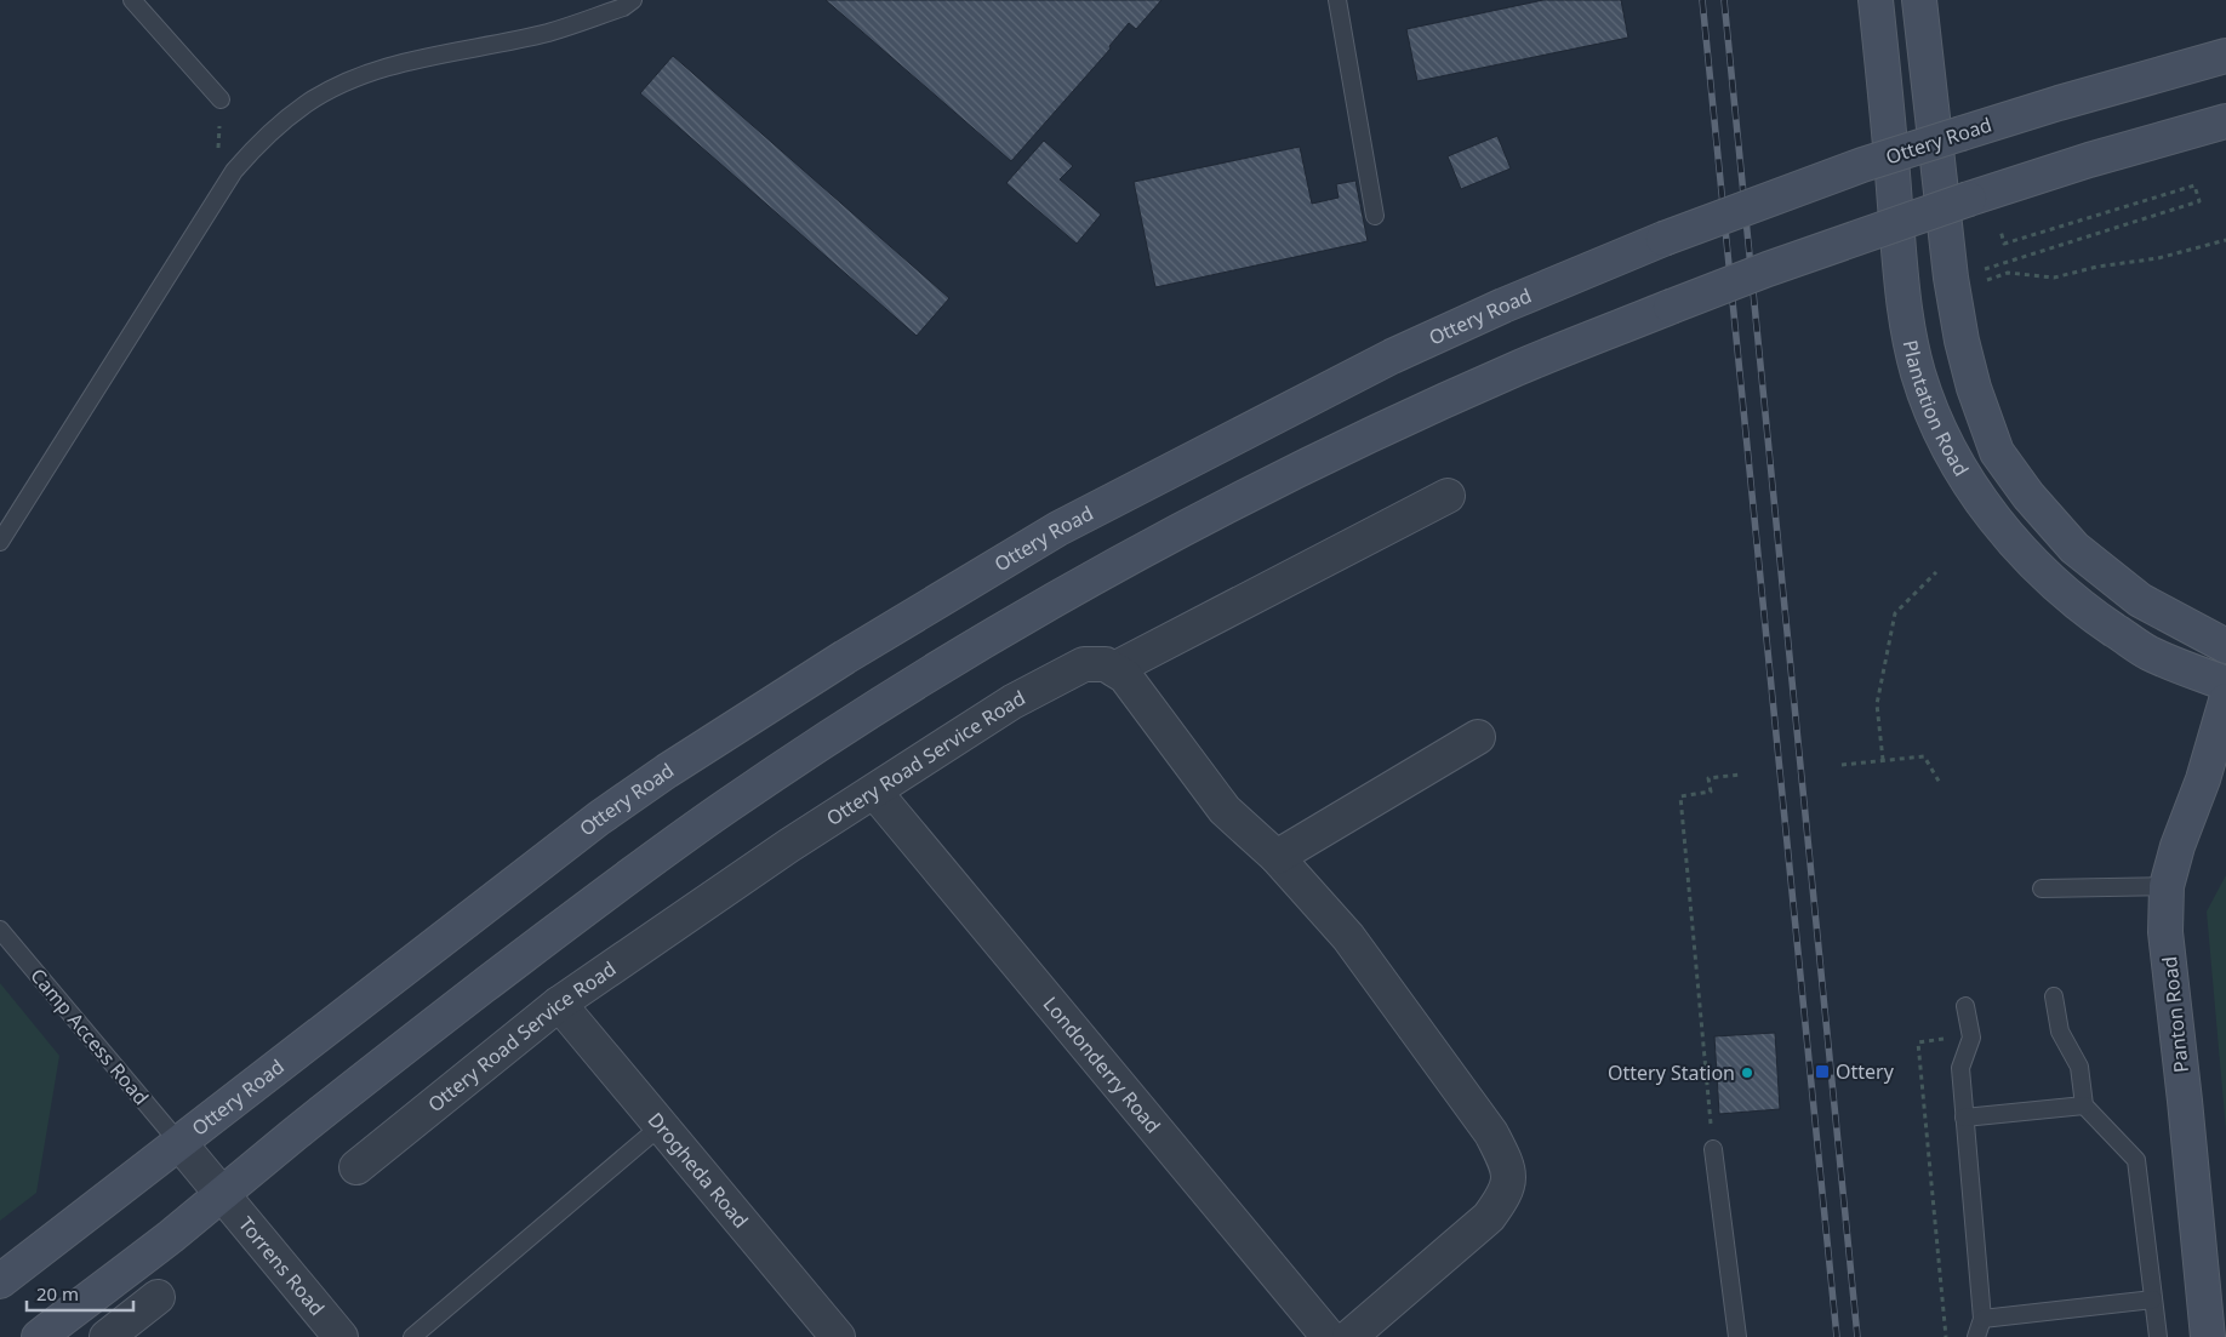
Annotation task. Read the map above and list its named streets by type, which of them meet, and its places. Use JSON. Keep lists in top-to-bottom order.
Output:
{
  "streets": {
    "main road": ["Ottery Road", "Plantation Road", "Panton Road"],
    "street": [
      "Ottery Road Service Road",
      "Londonderry Road",
      "Drogheda Road",
      "Torrens Road"
    ],
    "lane": ["Camp Access Road"]
  },
  "crossings": [
    ["Ottery Road", "Camp Access Road"],
    ["Ottery Road", "Torrens Road"],
    ["Ottery Road Service Road", "Londonderry Road"],
    ["Ottery Road Service Road", "Drogheda Road"],
    ["Camp Access Road", "Torrens Road"]
  ],
  "places": {
    "transit": ["Ottery"],
    "other": ["Ottery Station"]
  },
  "scale_bar": "20 m"
}
